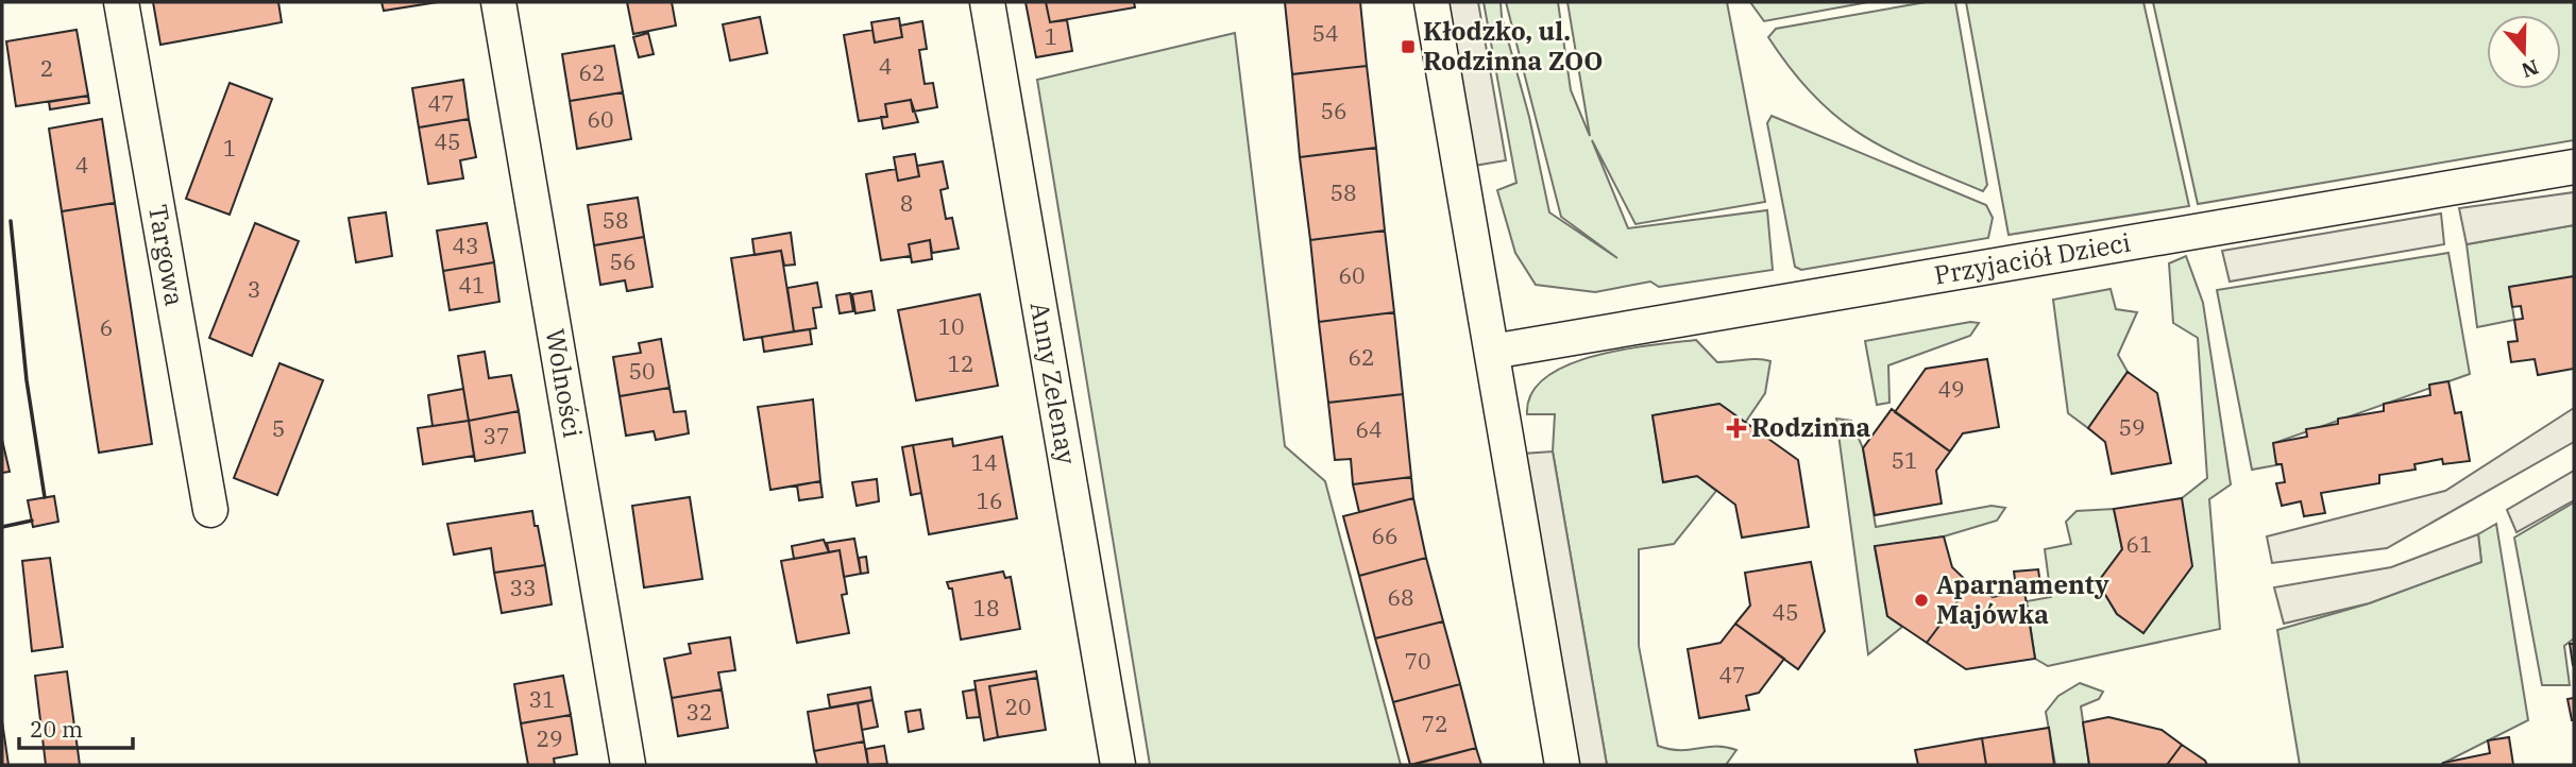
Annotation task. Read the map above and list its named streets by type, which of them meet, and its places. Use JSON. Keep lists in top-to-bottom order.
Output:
{
  "streets": {
    "street": [
      "Targowa",
      "Przyjaciół Dzieci",
      "Wolności",
      "Anny Zelenay"
    ]
  },
  "places": {
    "transit": ["Kłodzko, ul. Rodzinna ZOO"],
    "health": ["Rodzinna"],
    "other": ["Aparnamenty Majówka"]
  },
  "house_numbers": [
    "54",
    "1",
    "4",
    "2",
    "62",
    "47",
    "56",
    "60",
    "45",
    "1",
    "4",
    "58",
    "8",
    "58",
    "43",
    "56",
    "60",
    "41",
    "3",
    "10",
    "6",
    "62",
    "12",
    "50",
    "49",
    "59",
    "5",
    "64",
    "37",
    "51",
    "14",
    "16",
    "66",
    "61",
    "33",
    "68",
    "18",
    "45",
    "70",
    "47",
    "31",
    "20",
    "32",
    "72",
    "29"
  ],
  "scale_bar": "20 m",
  "north": "bottom"
}
